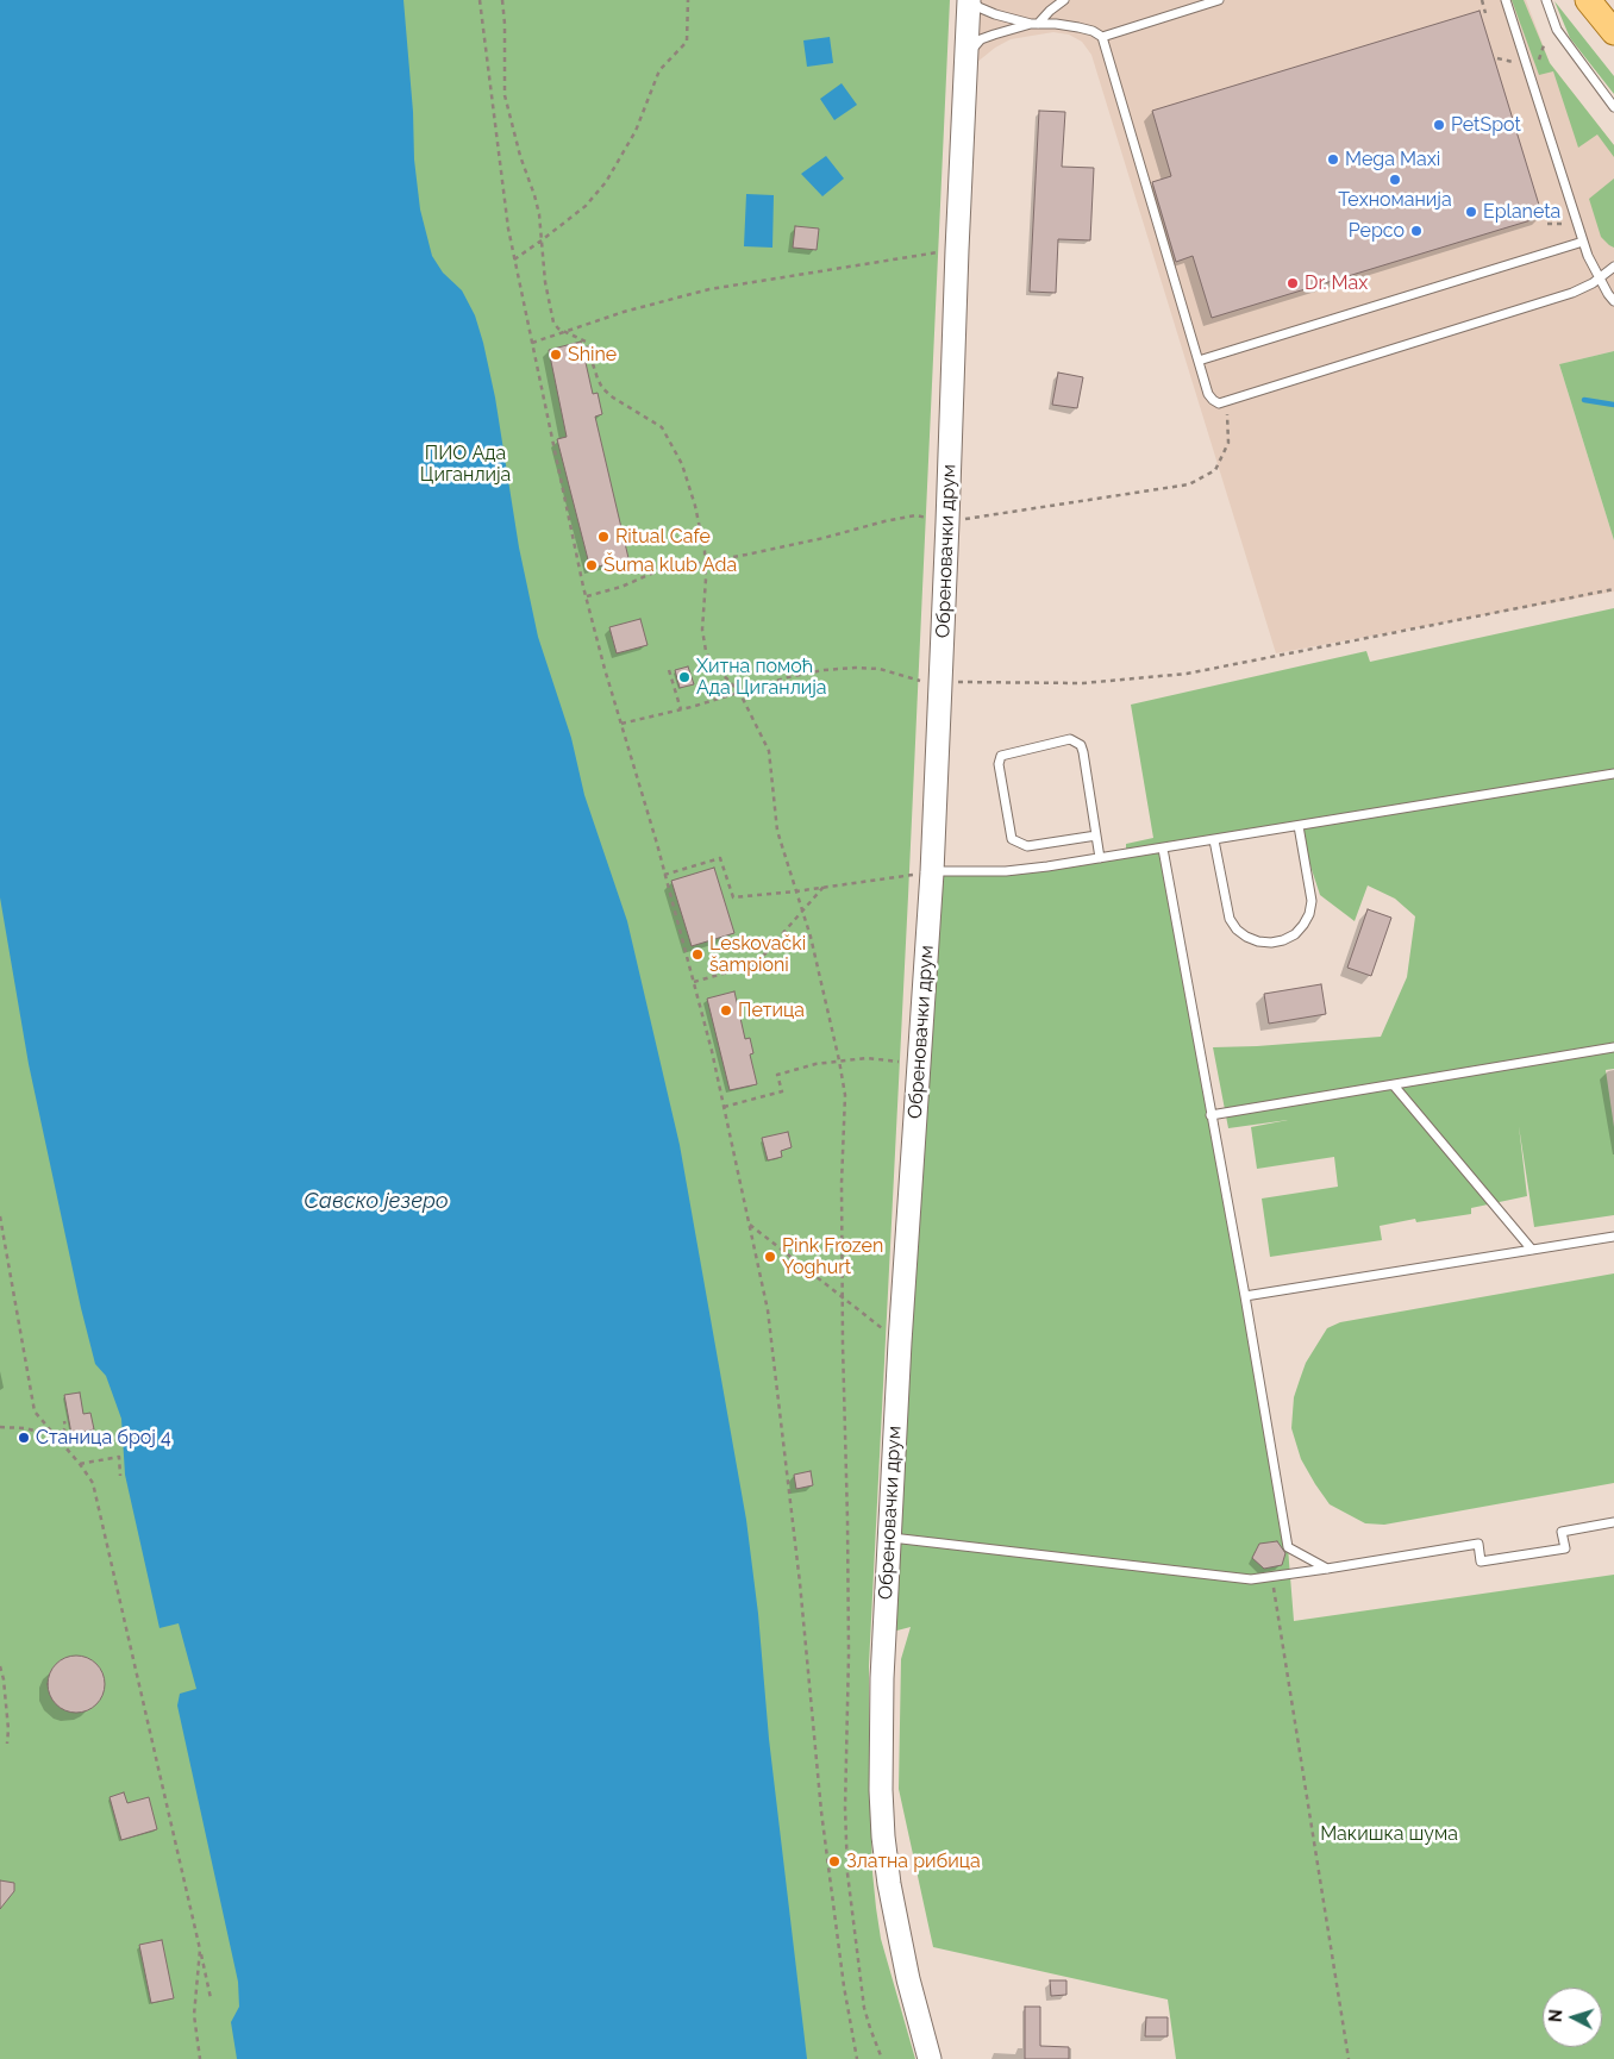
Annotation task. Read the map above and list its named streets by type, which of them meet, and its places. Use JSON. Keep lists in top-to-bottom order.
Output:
{
  "streets": {
    "street": ["Обреновачки друм"]
  },
  "water": ["Савско језеро"],
  "parks": ["ПИО Ада Циганлија", "Макишка шума"],
  "places": [
    "PetSpot",
    "Mega Maxi",
    "Техноманија",
    "Eplaneta",
    "Pepco",
    "Dr. Max",
    "Shine",
    "Ritual Cafe",
    "Šuma klub Ada",
    "Хитна помоћ Ада Циганлија",
    "Leskovački šampioni",
    "Петица",
    "Pink Frozen Yoghurt",
    "Станица број 4",
    "Златна рибица"
  ],
  "north": "left"
}
